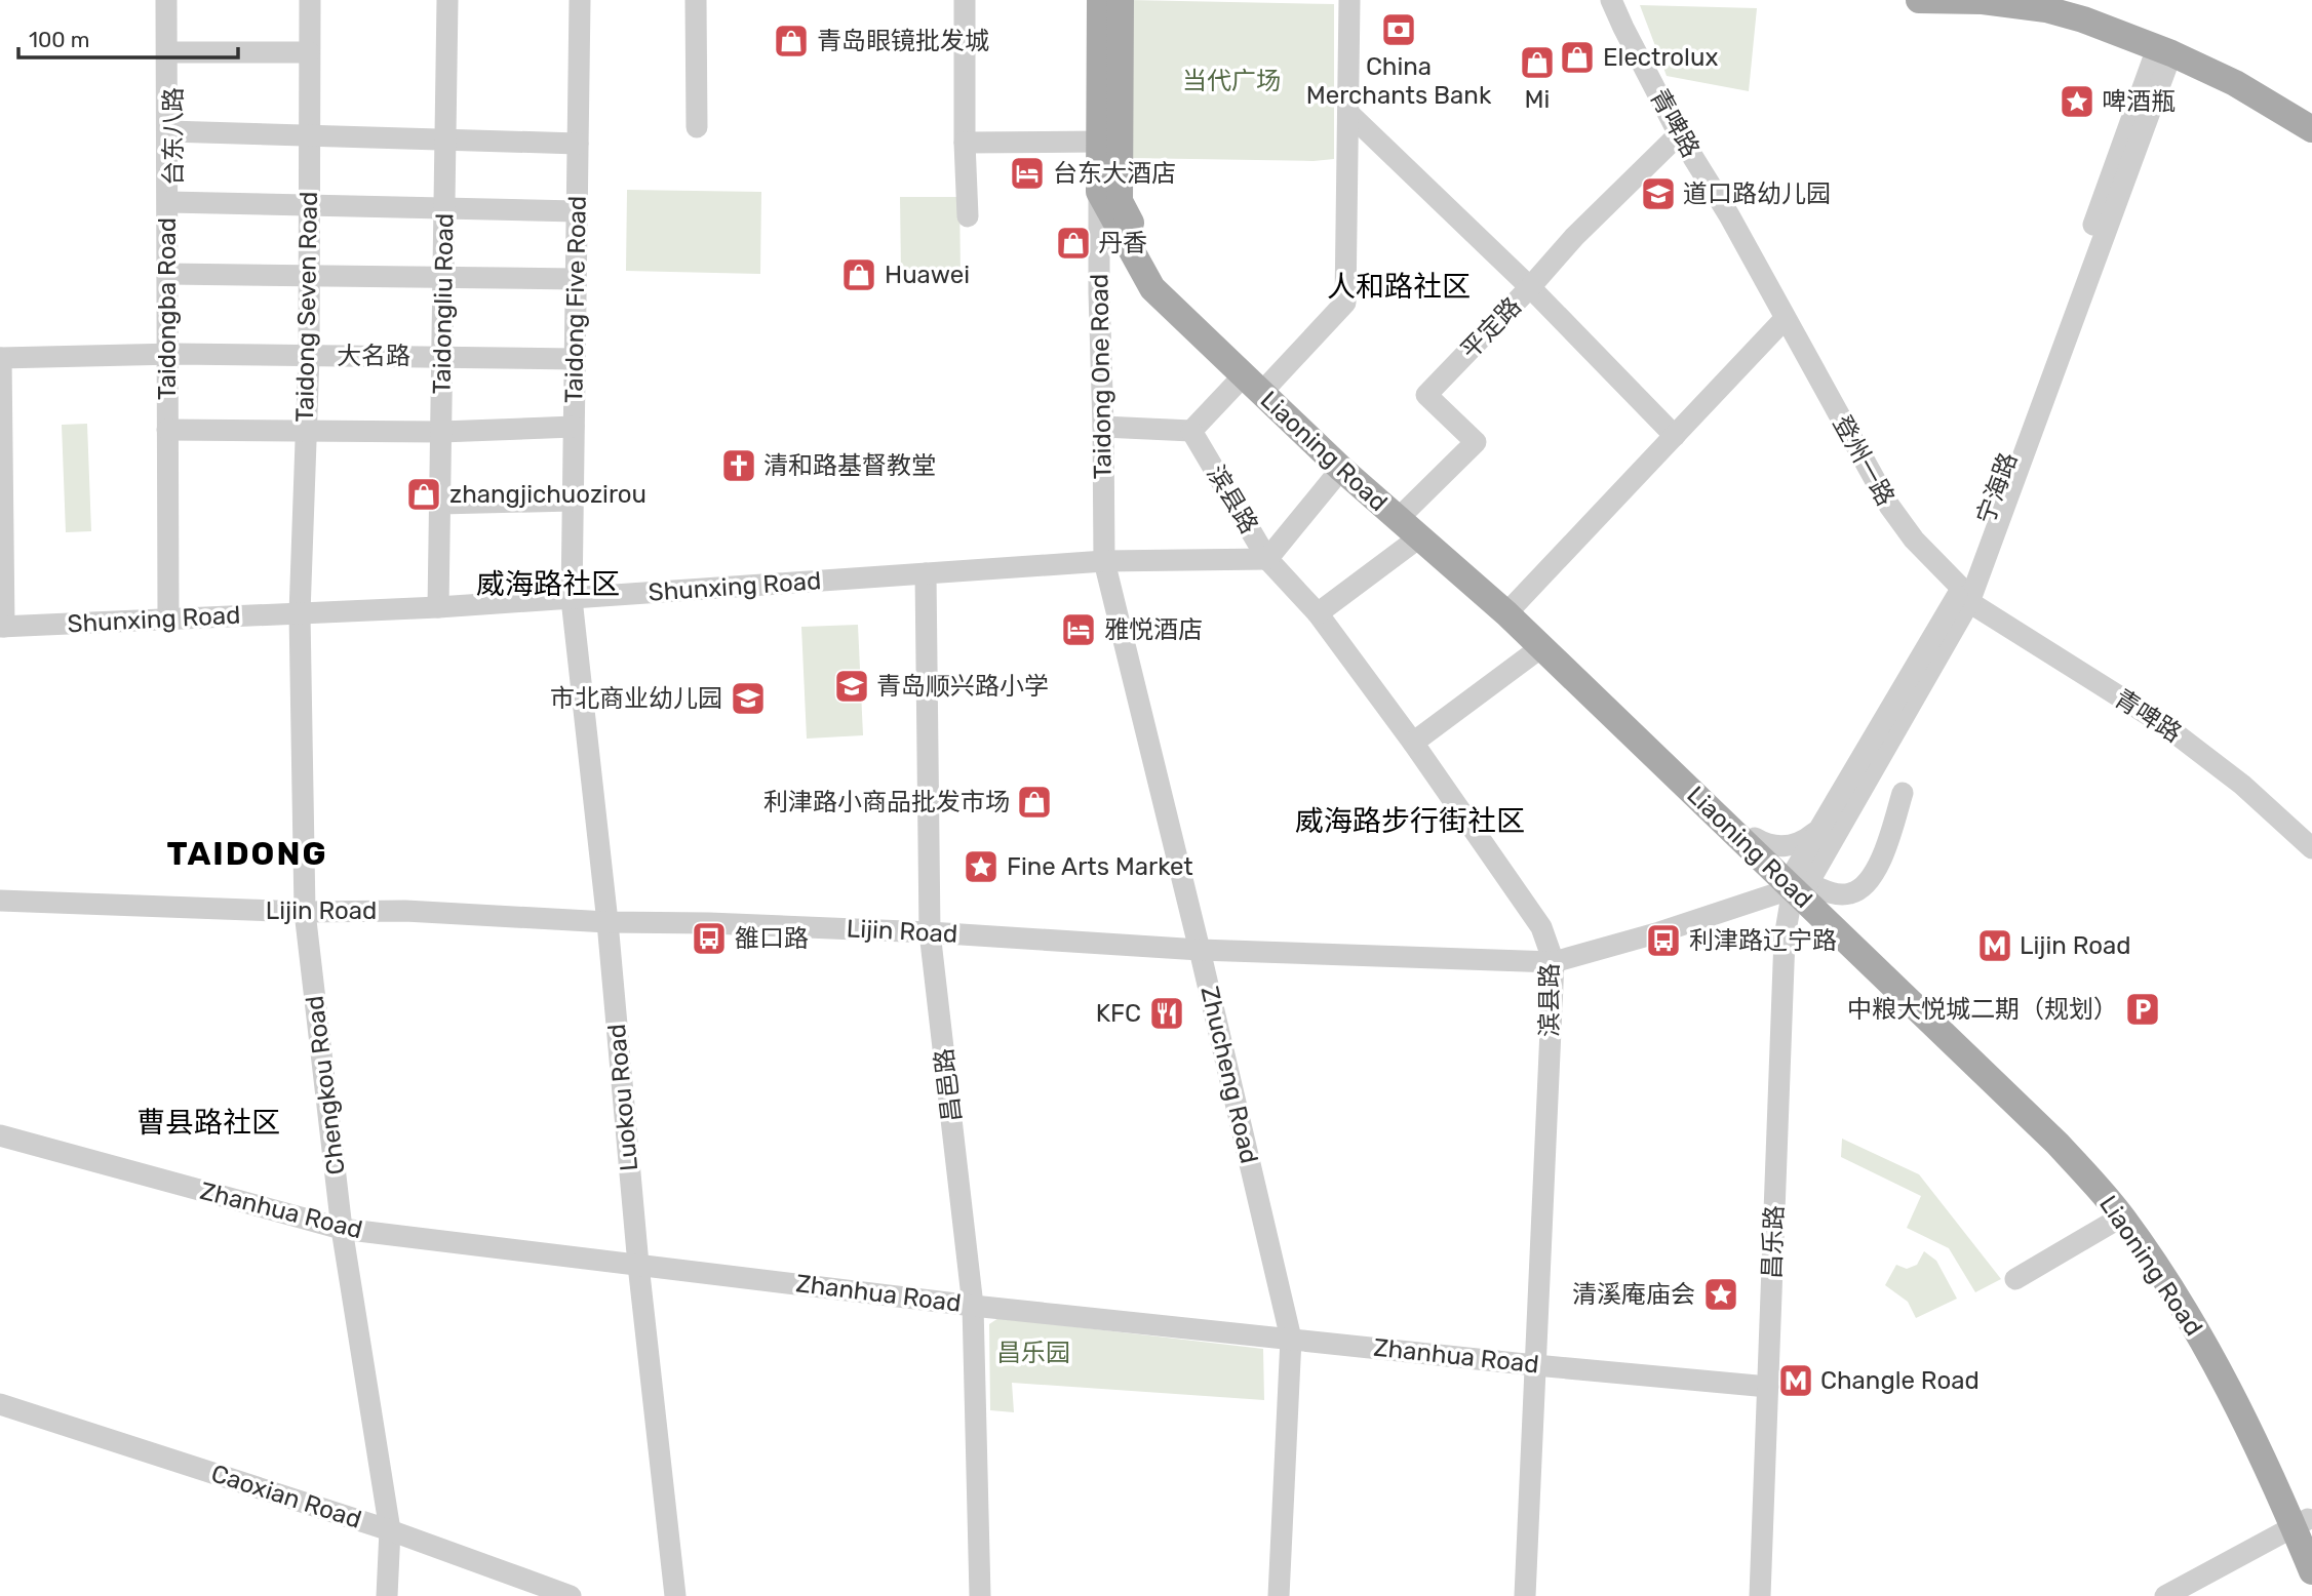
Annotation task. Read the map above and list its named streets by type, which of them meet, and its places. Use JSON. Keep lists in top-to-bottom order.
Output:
{
  "streets": {
    "main road": ["Liaoning Road"],
    "street": [
      "青啤路",
      "台东八路",
      "Taidong Five Road",
      "Taidongliu Road",
      "Taidong Seven Road",
      "Taidongba Road",
      "平定路",
      "大名路",
      "Taidong One Road",
      "登州一路",
      "宁海路",
      "滨县路",
      "Shunxing Road",
      "Lijin Road",
      "Zhucheng Road",
      "Chengkou Road",
      "昌邑路",
      "Luokou Road",
      "Zhanhua Road",
      "昌乐路",
      "Caoxian Road"
    ]
  },
  "crossings": [
    ["青啤路", "平定路"],
    ["青啤路", "登州一路"],
    ["青啤路", "宁海路"],
    ["台东八路", "Taidongba Road"],
    ["Taidong Five Road", "大名路"],
    ["Taidong Five Road", "Shunxing Road"],
    ["Taidong Five Road", "Luokou Road"],
    ["Taidongliu Road", "大名路"],
    ["Taidongliu Road", "Shunxing Road"],
    ["Taidong Seven Road", "大名路"],
    ["Taidong Seven Road", "Shunxing Road"],
    ["Taidong Seven Road", "Chengkou Road"],
    ["平定路", "Liaoning Road"],
    ["Taidong One Road", "Liaoning Road"],
    ["Taidong One Road", "Shunxing Road"],
    ["Taidong One Road", "Zhucheng Road"],
    ["Liaoning Road", "宁海路"],
    ["Liaoning Road", "Lijin Road"],
    ["Liaoning Road", "昌乐路"],
    ["登州一路", "宁海路"],
    ["宁海路", "Lijin Road"],
    ["宁海路", "昌乐路"],
    ["滨县路", "Shunxing Road"],
    ["滨县路", "Lijin Road"],
    ["滨县路", "Zhanhua Road"],
    ["Shunxing Road", "Zhucheng Road"],
    ["Shunxing Road", "Chengkou Road"],
    ["Shunxing Road", "昌邑路"],
    ["Shunxing Road", "Luokou Road"],
    ["Lijin Road", "Zhucheng Road"],
    ["Lijin Road", "Chengkou Road"],
    ["Lijin Road", "昌邑路"],
    ["Lijin Road", "Luokou Road"],
    ["Lijin Road", "昌乐路"],
    ["Zhucheng Road", "Zhanhua Road"],
    ["Chengkou Road", "Zhanhua Road"],
    ["Chengkou Road", "Caoxian Road"],
    ["昌邑路", "Zhanhua Road"],
    ["Luokou Road", "Zhanhua Road"],
    ["Zhanhua Road", "昌乐路"]
  ],
  "districts": [
    "人和路社区",
    "威海路社区",
    "威海路步行街社区",
    "TAIDONG",
    "曹县路社区"
  ],
  "parks": ["当代广场", "昌乐园"],
  "places": {
    "bank": ["China Merchants Bank"],
    "shop": [
      "青岛眼镜批发城",
      "Electrolux",
      "Mi",
      "丹香",
      "Huawei",
      "zhangjichuozirou",
      "利津路小商品批发市场"
    ],
    "place": ["啤酒瓶", "Fine Arts Market", "清溪庵庙会"],
    "hotel": ["台东大酒店", "雅悦酒店"],
    "school or university": ["道口路幼儿园", "青岛顺兴路小学", "市北商业幼儿园"],
    "church": ["清和路基督教堂"],
    "bus stop": ["雒口路", "利津路辽宁路"],
    "metro station": ["Lijin Road", "Changle Road"],
    "parking": ["中粮大悦城二期（规划）"],
    "restaurant": ["KFC"]
  },
  "scale_bar": "100 m"
}
